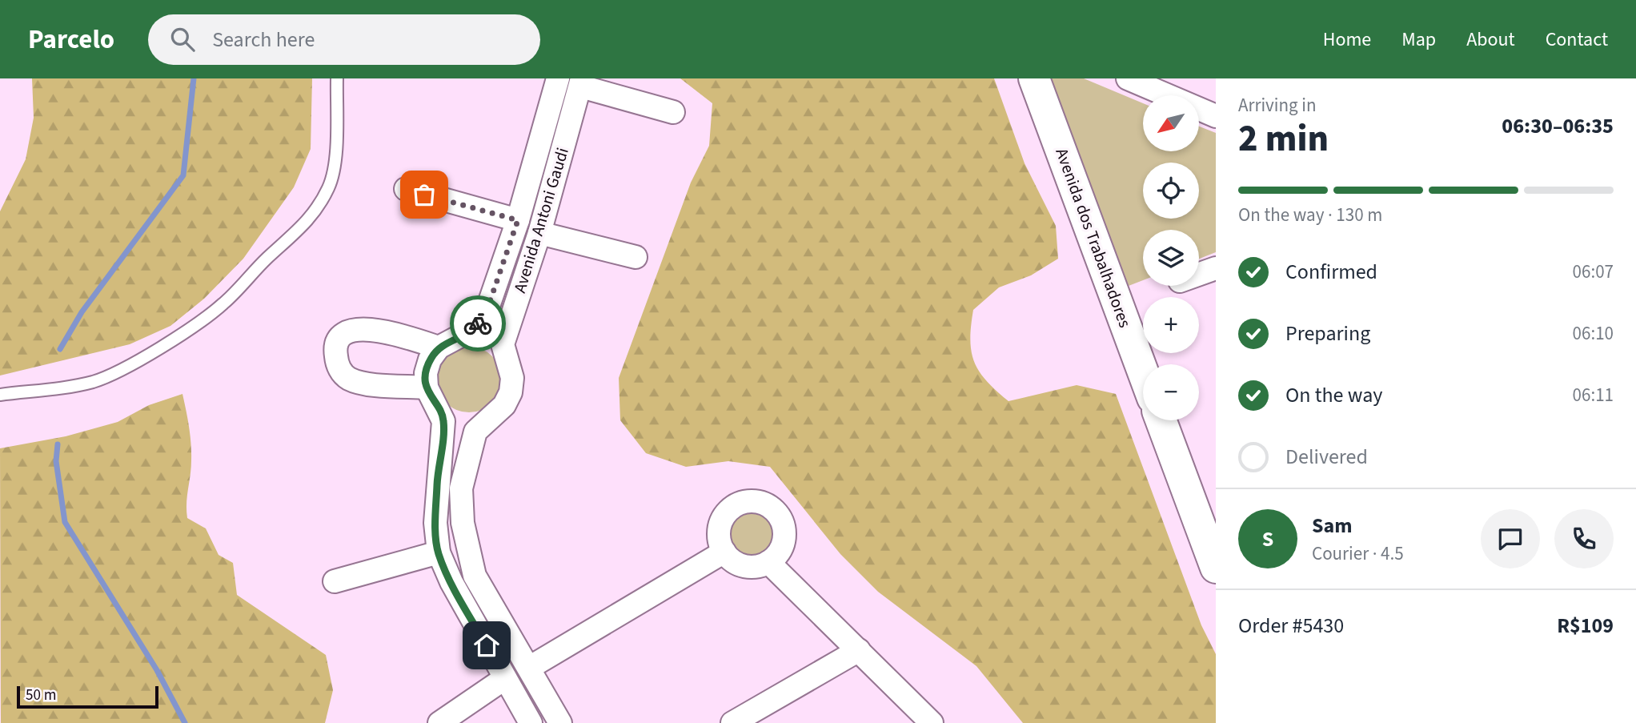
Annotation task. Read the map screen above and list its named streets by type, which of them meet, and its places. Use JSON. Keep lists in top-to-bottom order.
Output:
{
  "streets": {
    "street": ["Avenida Antoni Gaudi", "Avenida dos Trabalhadores"]
  },
  "scale_bar": "50 m",
  "north": "bottom left",
  "page": {
    "header": "Parcelo",
    "search": "Search here",
    "nav": [
      "Home",
      "Map",
      "About",
      "Contact"
    ],
    "heading": ["2 min", "Arriving in", "06:30–06:35"],
    "panel": [
      "Sam",
      "Courier · 4.5",
      "Order #5430",
      "R$109"
    ],
    "map_buttons": ["+", "−"],
    "bar": "On the way · 130 m",
    "list": [
      ["Confirmed", "06:07"],
      ["Preparing", "06:10"],
      ["On the way", "06:11"],
      "Delivered"
    ],
    "round": "S",
    "scale": "50 m"
  }
}
